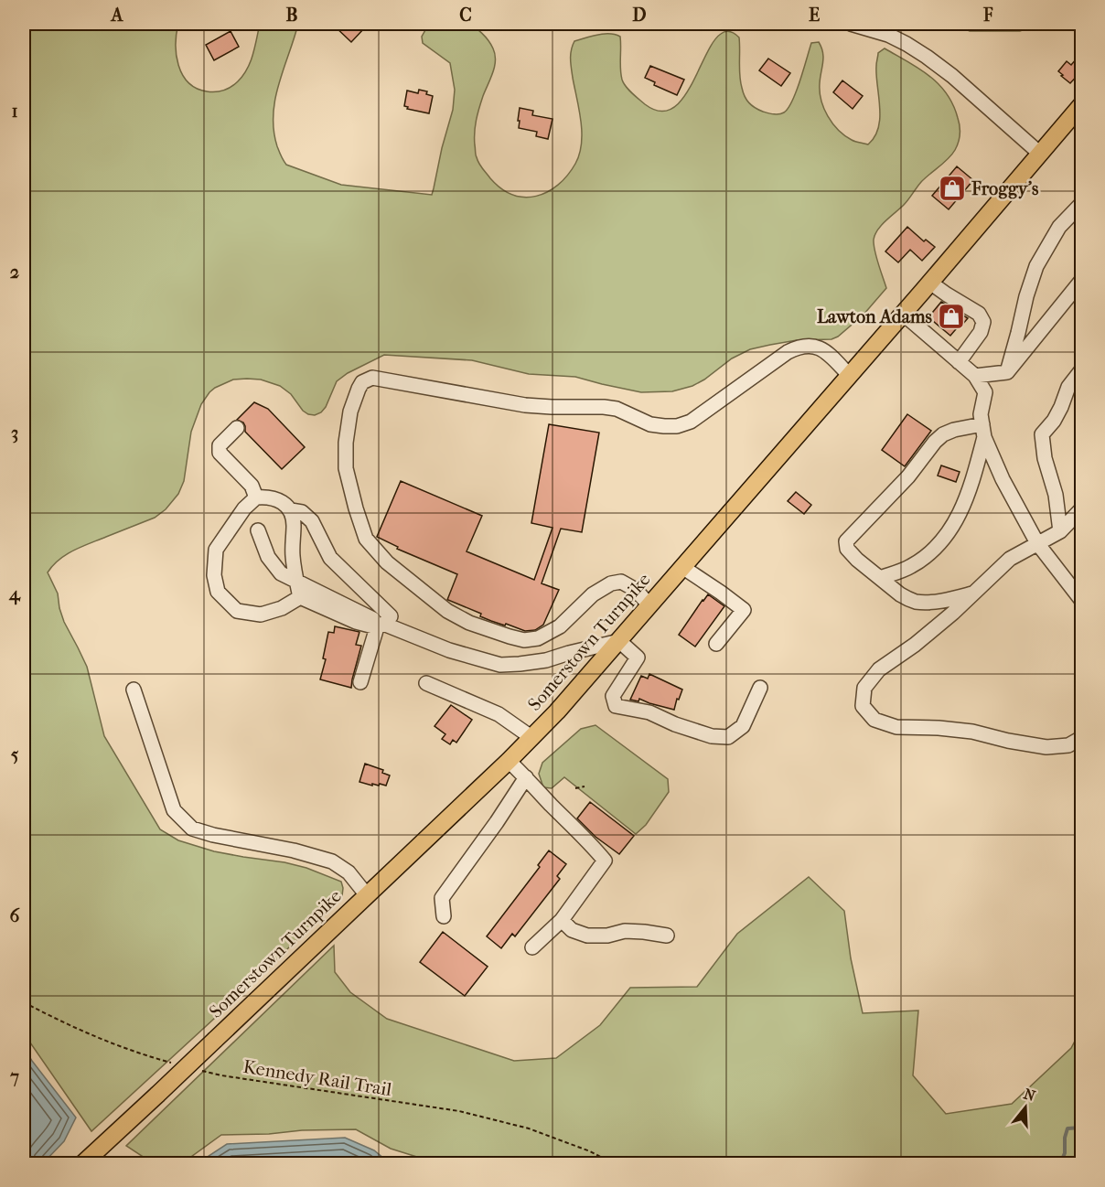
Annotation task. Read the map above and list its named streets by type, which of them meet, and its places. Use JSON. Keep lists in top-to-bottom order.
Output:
{
  "streets": {
    "main road": ["Somerstown Turnpike"],
    "path": ["Kennedy Rail Trail"]
  },
  "places": {
    "shop": ["Froggy's", "Lawton Adams"]
  },
  "north": "top",
  "grid": {
    "columns": [
      "A",
      "B",
      "C",
      "D",
      "E",
      "F"
    ],
    "rows": [
      "1",
      "2",
      "3",
      "4",
      "5",
      "6",
      "7"
    ]
  }
}
